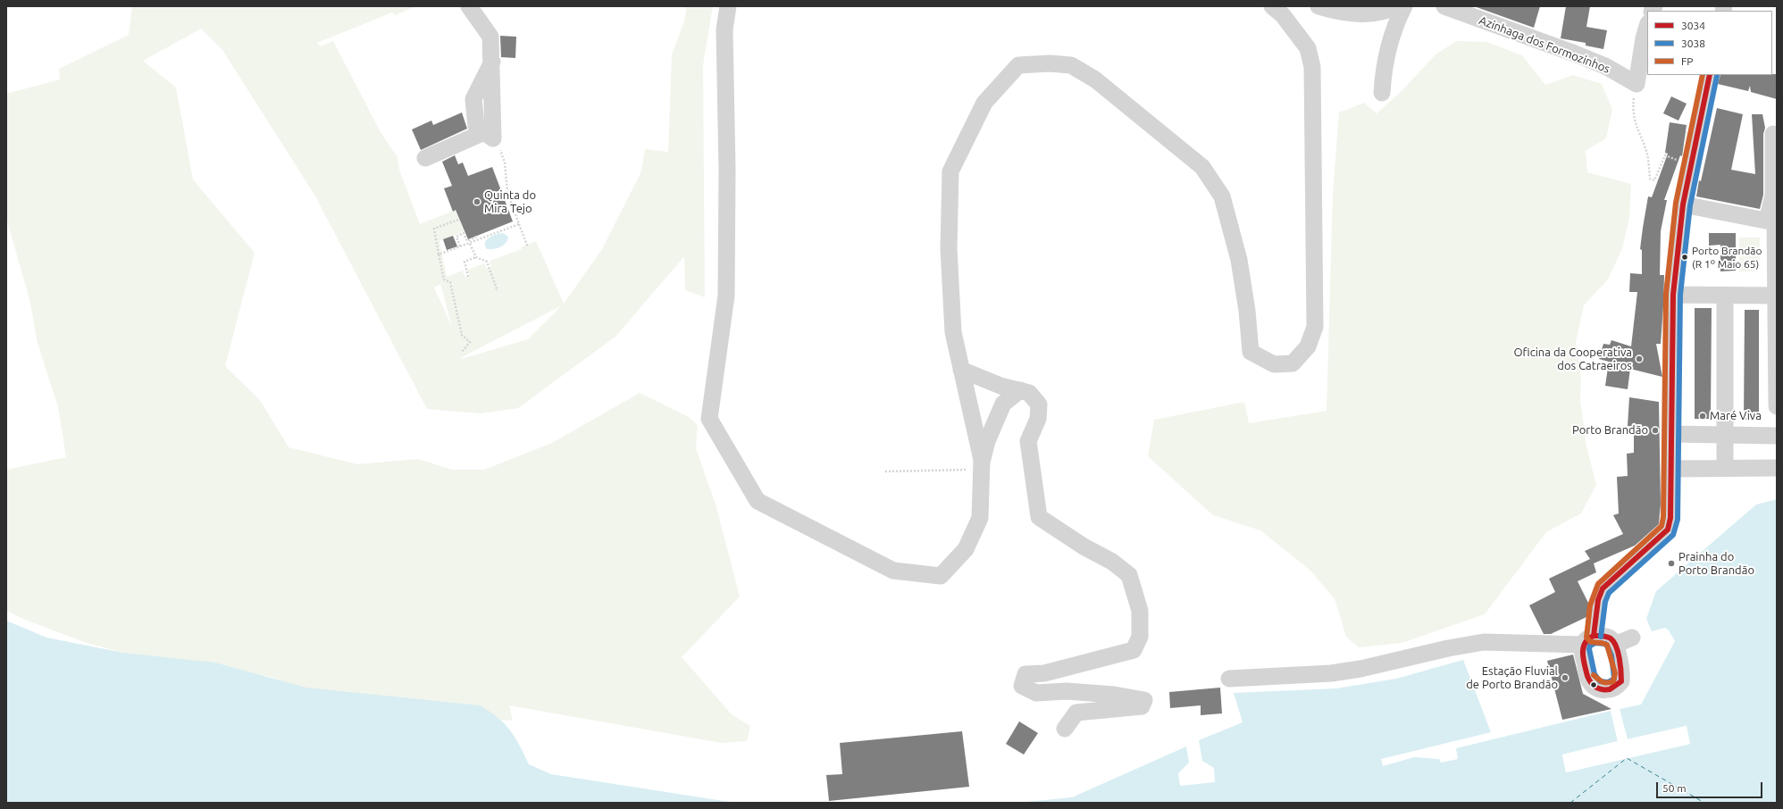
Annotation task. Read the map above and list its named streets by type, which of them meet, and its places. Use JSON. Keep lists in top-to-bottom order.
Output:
{
  "streets": {
    "street": ["Azinhaga dos Formozinhos"]
  },
  "places": [
    "Quinta do Mira Tejo",
    "Porto Brandão (R 1º Maio 65)",
    "Oficina da Cooperativa dos Catraeiros",
    "Maré Viva",
    "Porto Brandão",
    "Prainha do Porto Brandão",
    "Estação Fluvial de Porto Brandão"
  ],
  "lines": ["transit line 3034", "transit line FP", "transit line 3038"],
  "legend": ["3034", "3038", "FP"],
  "scale_bar": "50 m"
}
